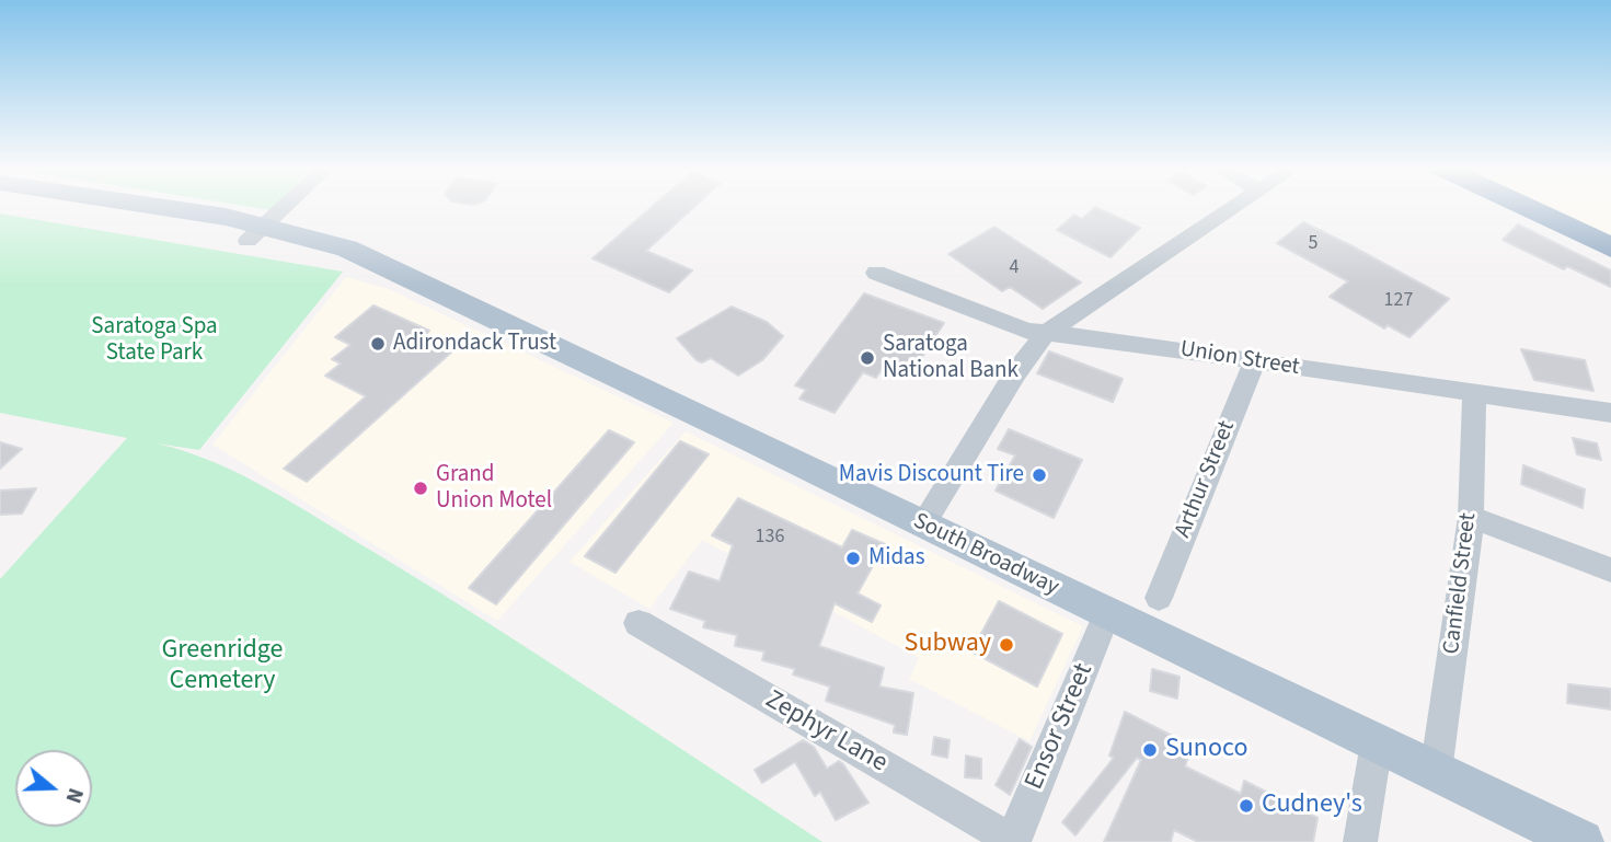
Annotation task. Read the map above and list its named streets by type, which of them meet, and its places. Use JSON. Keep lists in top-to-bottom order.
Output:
{
  "streets": {
    "main road": ["South Broadway"],
    "street": [
      "Union Street",
      "Arthur Street",
      "Canfield Street",
      "Ensor Street",
      "Zephyr Lane"
    ]
  },
  "crossings": [
    ["Union Street", "Arthur Street"],
    ["Union Street", "Canfield Street"],
    ["South Broadway", "Canfield Street"],
    ["South Broadway", "Ensor Street"],
    ["Ensor Street", "Zephyr Lane"]
  ],
  "parks": ["Saratoga Spa State Park", "Greenridge Cemetery"],
  "places": [
    "Adirondack Trust",
    "Saratoga National Bank",
    "Mavis Discount Tire",
    "Grand Union Motel",
    "Midas",
    "Subway",
    "Sunoco",
    "Cudney's"
  ],
  "house_numbers": [
    "5",
    "4",
    "127",
    "136"
  ],
  "north": "right"
}
